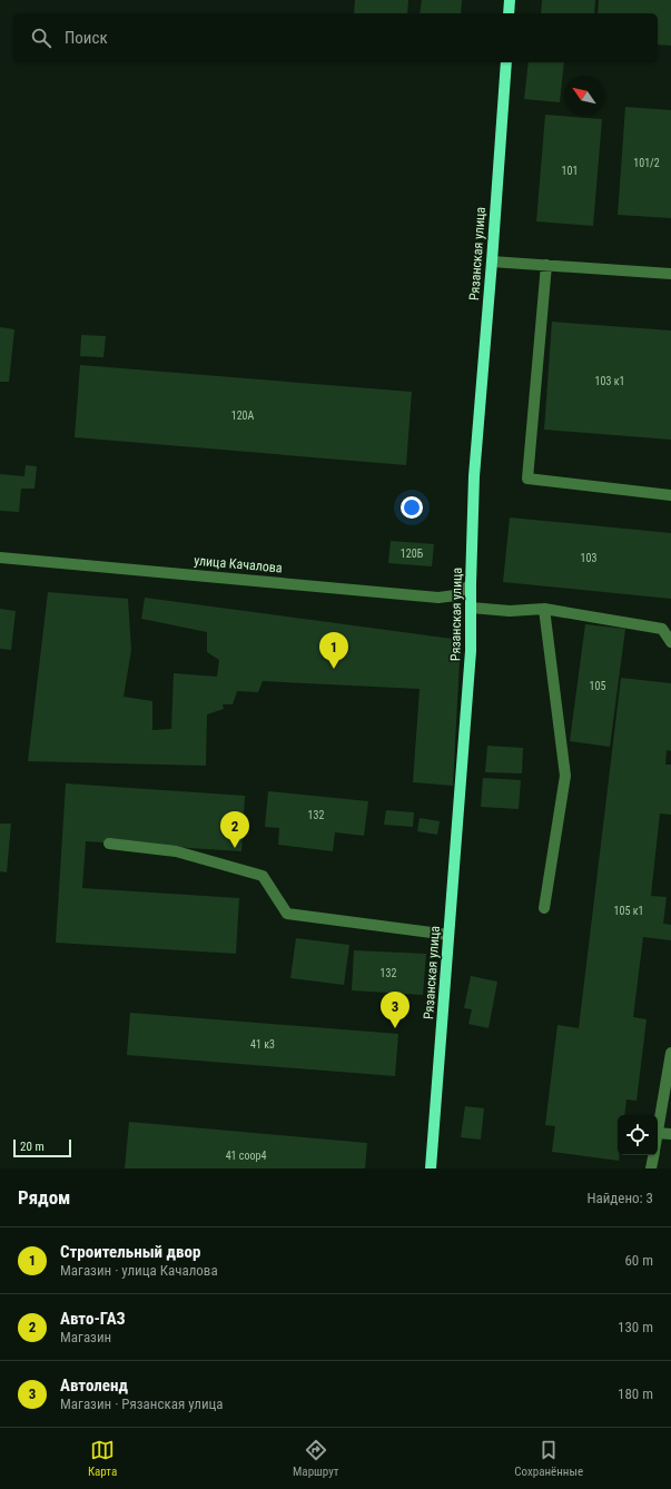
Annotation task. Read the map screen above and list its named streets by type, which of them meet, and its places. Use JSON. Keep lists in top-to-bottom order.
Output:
{
  "streets": {
    "main road": ["Рязанская улица"],
    "street": ["улица Качалова"]
  },
  "crossings": [
    ["Рязанская улица", "улица Качалова"]
  ],
  "house_numbers": [
    "101/2",
    "101",
    "103 к1",
    "120А",
    "120Б",
    "103",
    "105",
    "132",
    "105 к1",
    "132",
    "41 к3",
    "41 соор4"
  ],
  "scale_bar": "20 m",
  "north": "top left",
  "page": {
    "search": "Поиск",
    "pins": ["1", "2", "3"],
    "scale": "20 m",
    "heading": ["Рядом", "Найдено: 3"],
    "list": [
      {
        "mark": "1",
        "name": "Строительный двор",
        "note": "Магазин · улица Качалова",
        "value": "60 m"
      },
      {
        "mark": "2",
        "name": "Авто-ГАЗ",
        "note": "Магазин",
        "value": "130 m"
      },
      {
        "mark": "3",
        "name": "Автоленд",
        "note": "Магазин · Рязанская улица",
        "value": "180 m"
      }
    ],
    "nav": ["Карта", "Маршрут", "Сохранённые"]
  }
}
